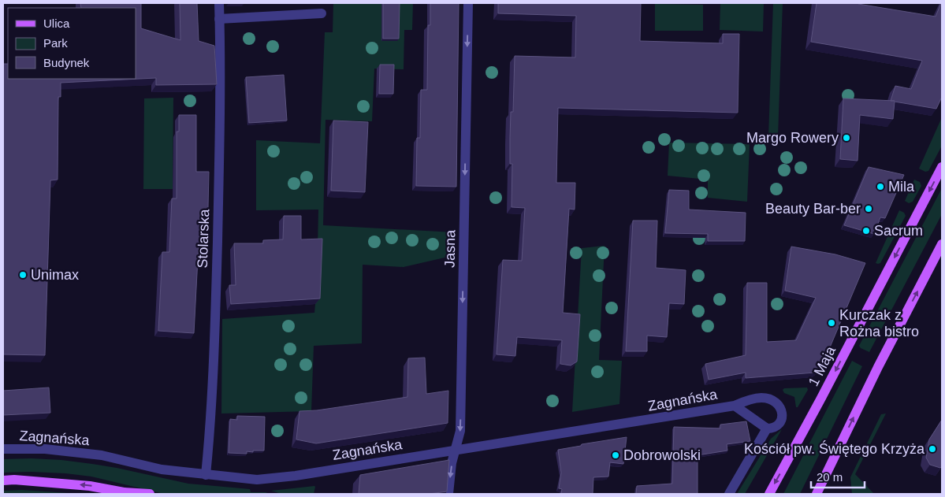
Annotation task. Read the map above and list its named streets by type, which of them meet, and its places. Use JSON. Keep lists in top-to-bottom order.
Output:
{
  "streets": {
    "main road": ["1 Maja"],
    "street": ["Stolarska", "Jasna", "Zagnańska"]
  },
  "crossings": [
    ["Stolarska", "Zagnańska"],
    ["Jasna", "Zagnańska"]
  ],
  "one_way": ["Jasna"],
  "places": [
    "Margo Rowery",
    "Mila",
    "Beauty Bar-ber",
    "Sacrum",
    "Unimax",
    "Kurczak z Rożna bistro",
    "Kościół pw. Świętego Krzyża",
    "Dobrowolski"
  ],
  "legend": ["Ulica", "Park", "Budynek"],
  "scale_bar": "20 m"
}
